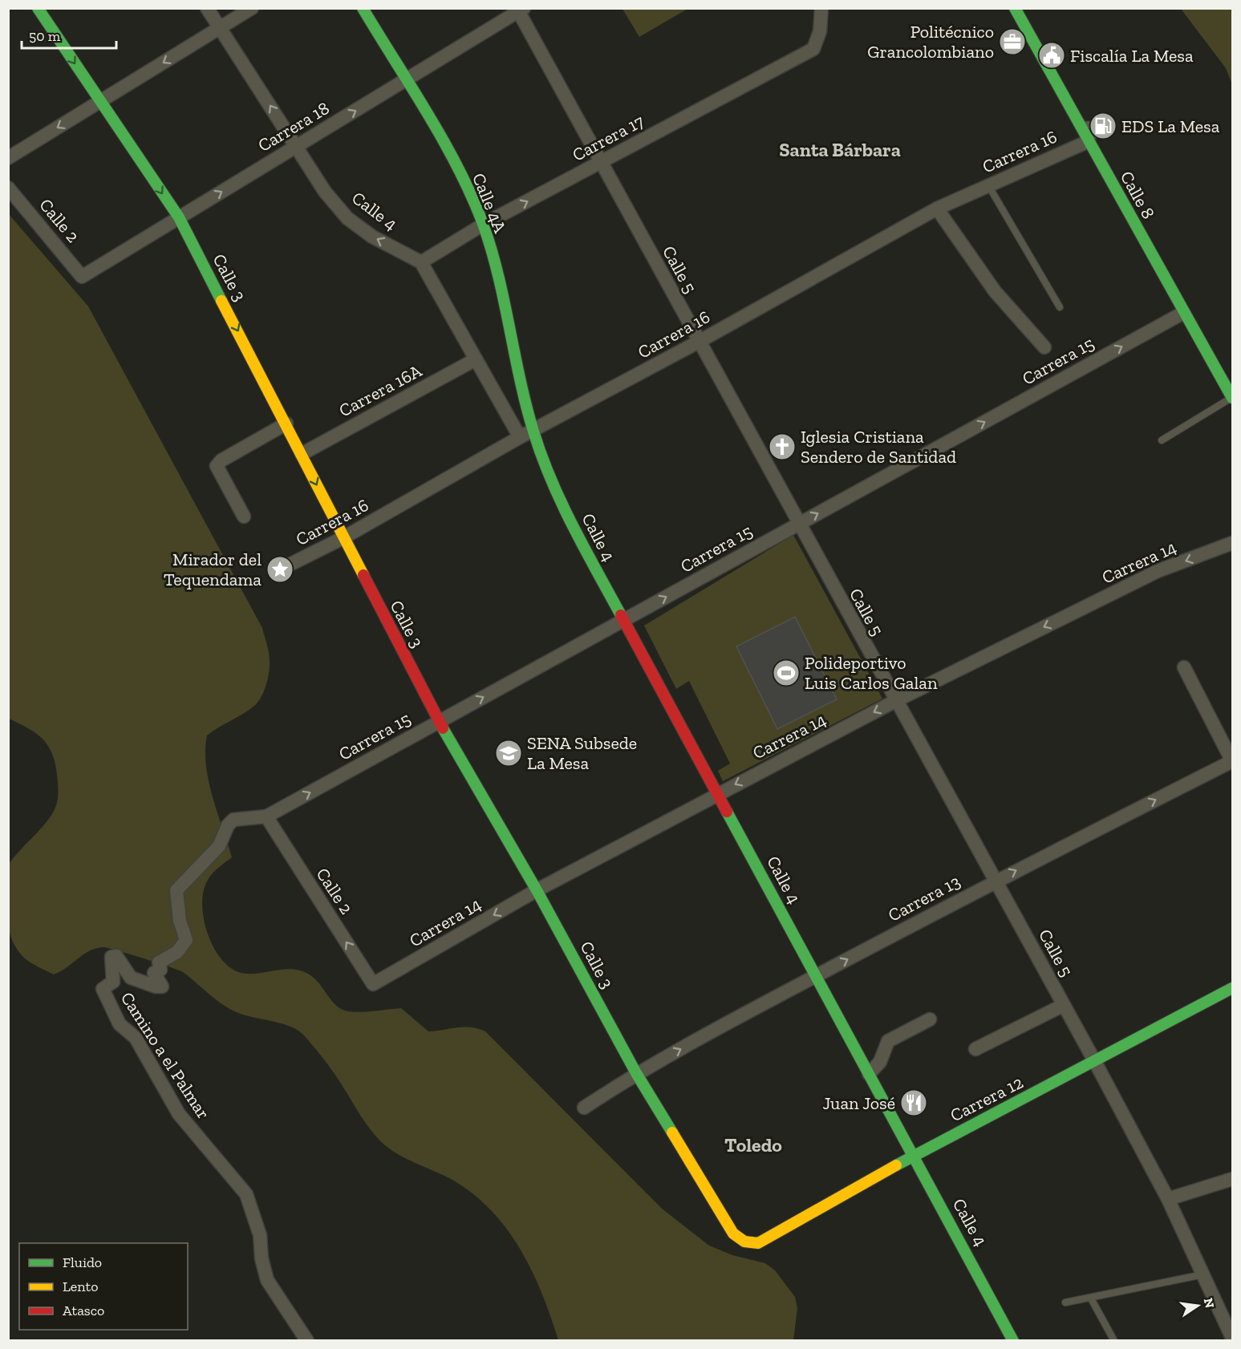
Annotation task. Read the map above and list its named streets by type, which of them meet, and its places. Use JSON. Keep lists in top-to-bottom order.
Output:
{
  "streets": {
    "street": [
      "Carrera 18",
      "Carrera 17",
      "Carrera 16",
      "Calle 8",
      "Calle 4A",
      "Calle 4",
      "Calle 2",
      "Calle 5",
      "Calle 3",
      "Carrera 15",
      "Carrera 16A",
      "Carrera 14",
      "Carrera 13",
      "Camino a el Palmar",
      "Carrera 12"
    ]
  },
  "crossings": [
    ["Carrera 18", "Calle 4A"],
    ["Carrera 18", "Calle 4"],
    ["Carrera 18", "Calle 2"],
    ["Carrera 18", "Calle 5"],
    ["Carrera 18", "Calle 3"],
    ["Carrera 17", "Calle 4A"],
    ["Carrera 17", "Calle 4"],
    ["Carrera 17", "Calle 5"],
    ["Carrera 16", "Calle 8"],
    ["Carrera 16", "Calle 4A"],
    ["Carrera 16", "Calle 4"],
    ["Carrera 16", "Calle 5"],
    ["Carrera 16", "Calle 3"],
    ["Calle 8", "Carrera 15"],
    ["Calle 4A", "Calle 4"],
    ["Calle 4", "Carrera 15"],
    ["Calle 4", "Carrera 14"],
    ["Calle 4", "Carrera 13"],
    ["Calle 4", "Carrera 12"],
    ["Calle 2", "Carrera 15"],
    ["Calle 2", "Carrera 14"],
    ["Calle 2", "Camino a el Palmar"],
    ["Calle 5", "Carrera 15"],
    ["Calle 5", "Carrera 14"],
    ["Calle 5", "Carrera 13"],
    ["Calle 5", "Carrera 12"],
    ["Calle 3", "Carrera 15"],
    ["Calle 3", "Carrera 16A"],
    ["Calle 3", "Carrera 14"],
    ["Calle 3", "Carrera 13"],
    ["Calle 3", "Carrera 12"],
    ["Carrera 15", "Camino a el Palmar"]
  ],
  "one_way": [
    "Carrera 18",
    "Calle 2",
    "Calle 3",
    "Carrera 15",
    "Carrera 14",
    "Carrera 13"
  ],
  "districts": ["Santa Bárbara", "Toledo"],
  "places": {
    "office": ["Politécnico Grancolombiano"],
    "public building": ["Fiscalía La Mesa"],
    "fuel station": ["EDS La Mesa"],
    "church": ["Iglesia Cristiana Sendero de Santidad"],
    "place": ["Mirador del Tequendama"],
    "sports": ["Polideportivo Luis Carlos Galan"],
    "school or university": ["SENA Subsede La Mesa"],
    "restaurant": ["Juan José"]
  },
  "legend": ["Fluido", "Lento", "Atasco"],
  "scale_bar": "50 m",
  "north": "right"
}
